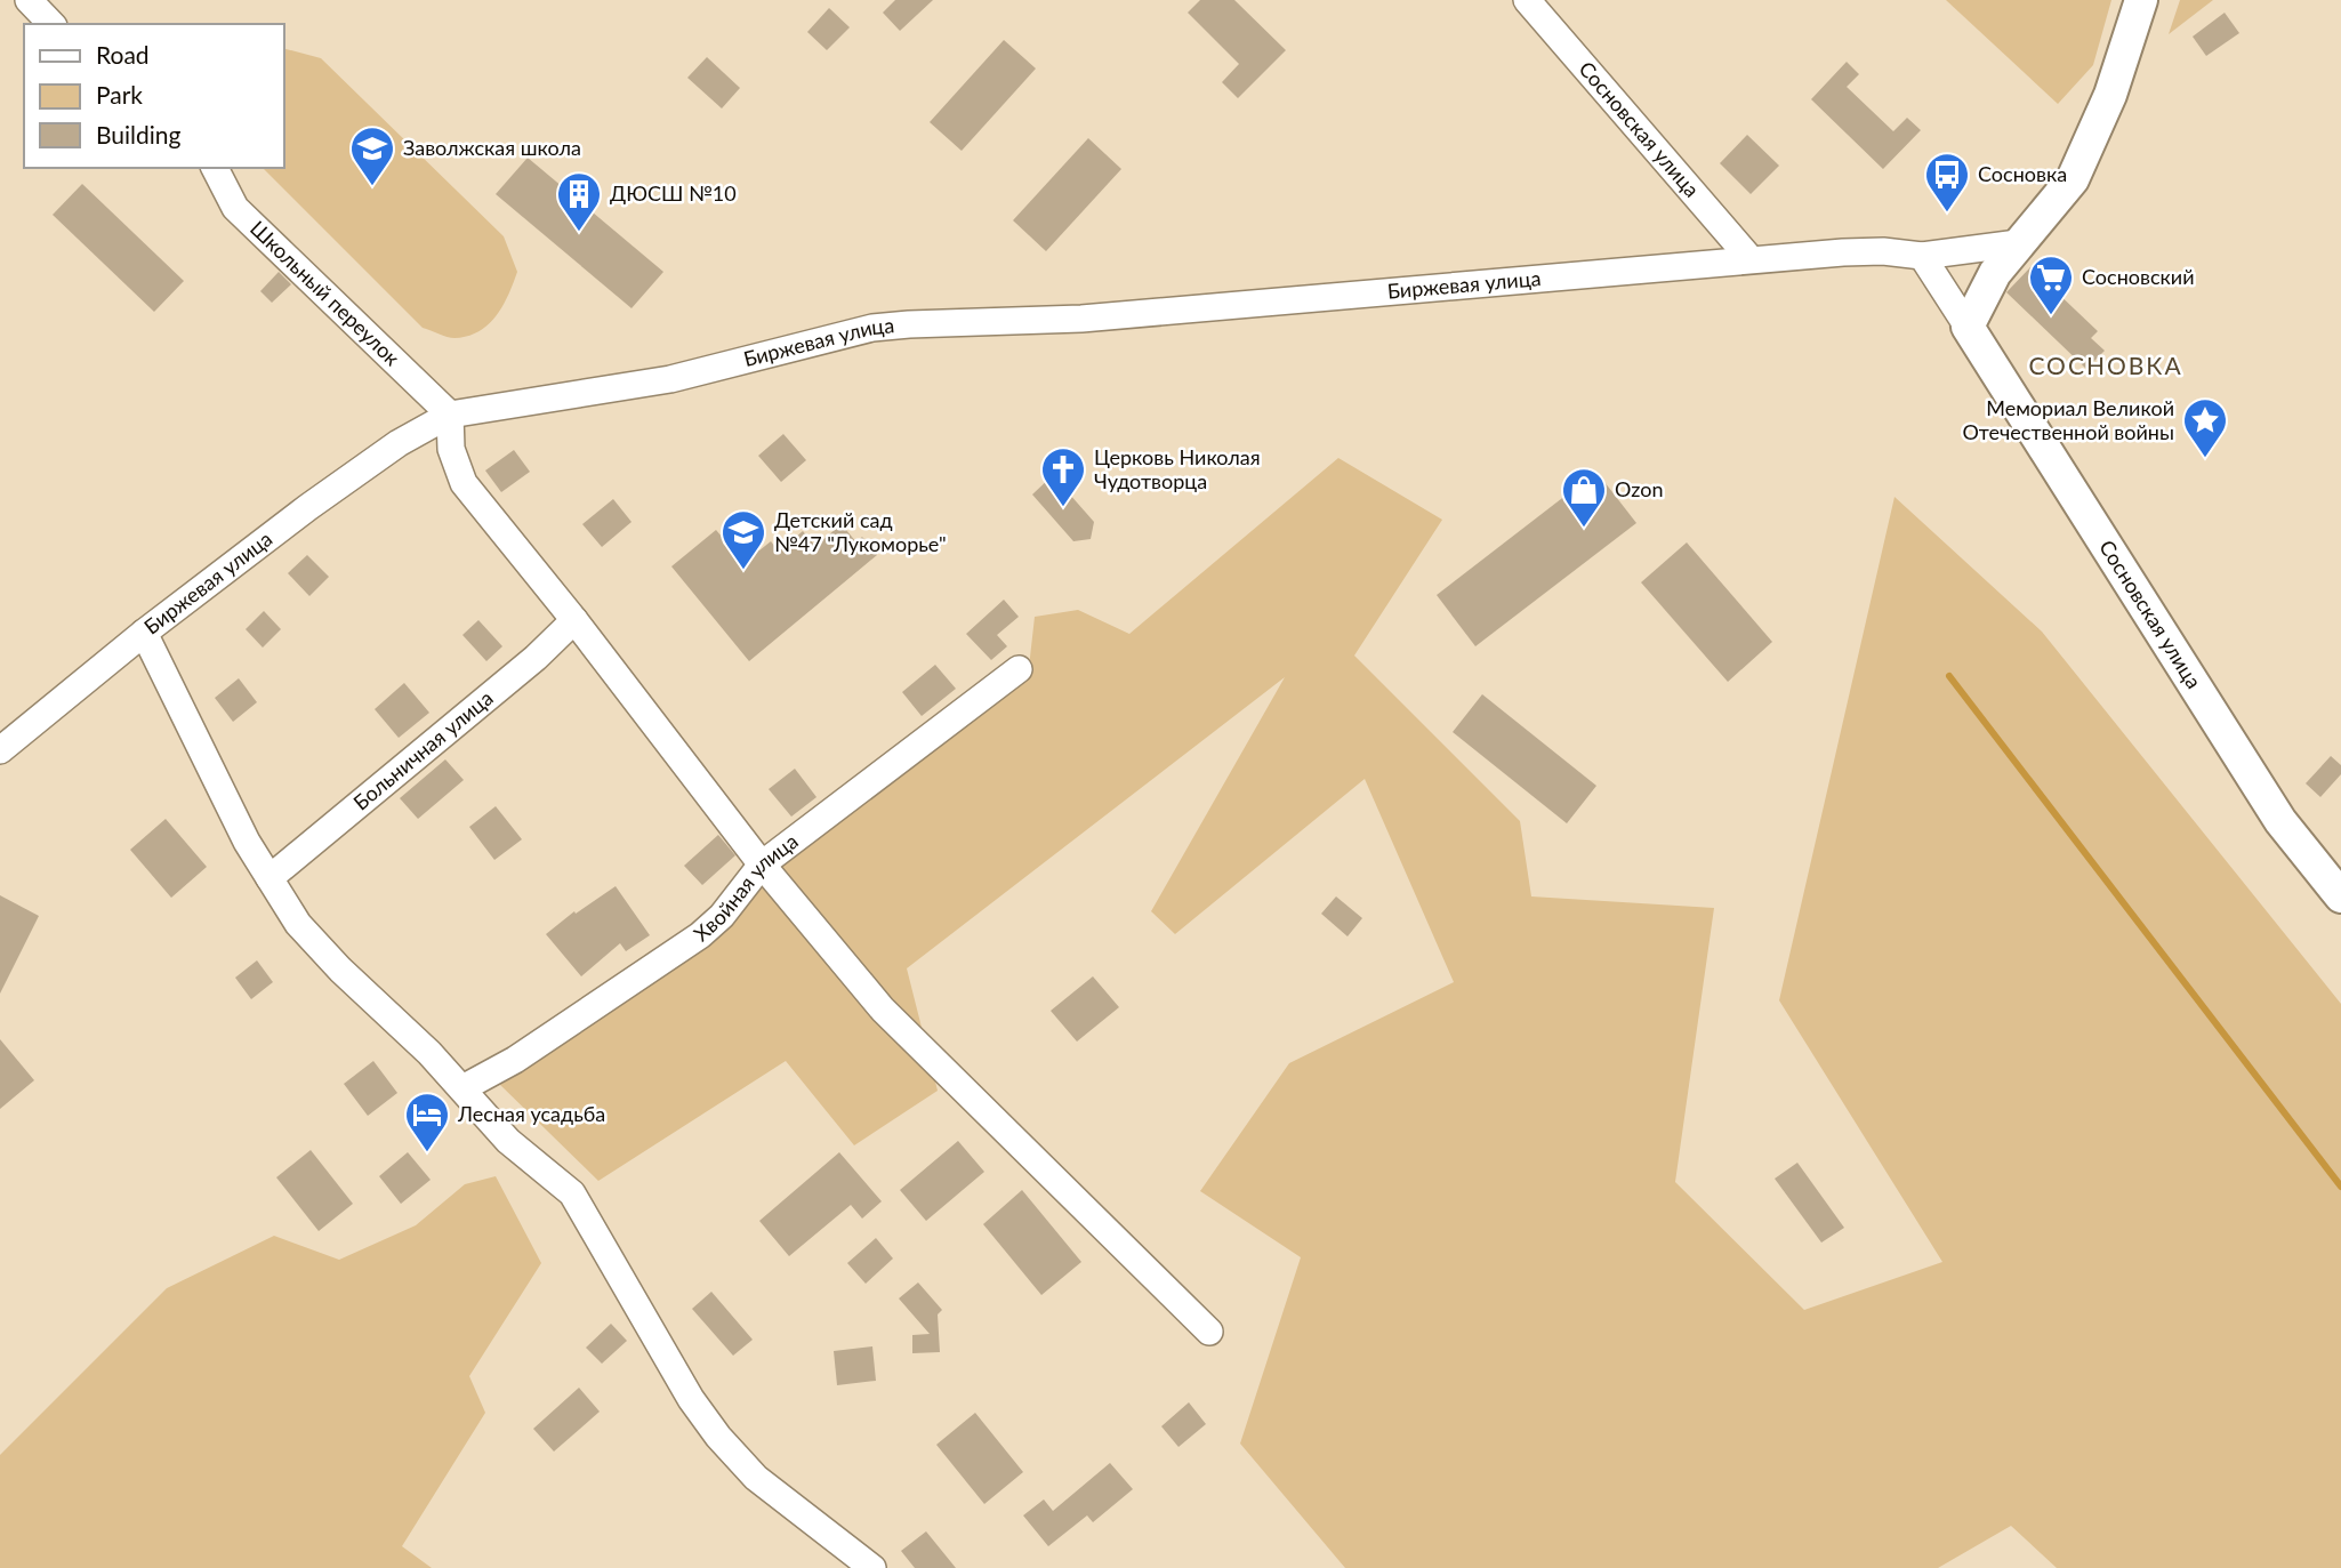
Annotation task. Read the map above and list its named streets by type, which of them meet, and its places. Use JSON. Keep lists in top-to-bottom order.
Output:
{
  "streets": {
    "street": [
      "Сосновская улица",
      "Биржевая улица",
      "Школьный переулок",
      "Больничная улица",
      "Хвойная улица"
    ]
  },
  "crossings": [
    ["Сосновская улица", "Биржевая улица"],
    ["Биржевая улица", "Школьный переулок"]
  ],
  "districts": ["СОСНОВКА"],
  "places": {
    "school or university": ["Заволжская школа", "Детский сад №47 \"Лукоморье\""],
    "bus stop": ["Сосновка"],
    "building": ["ДЮСШ №10"],
    "supermarket": ["Сосновский"],
    "place": ["Мемориал Великой Отечественной войны"],
    "church": ["Церковь Николая Чудотворца"],
    "shop": ["Ozon"],
    "hotel": ["Лесная усадьба"]
  },
  "legend": ["Road", "Park", "Building"]
}
